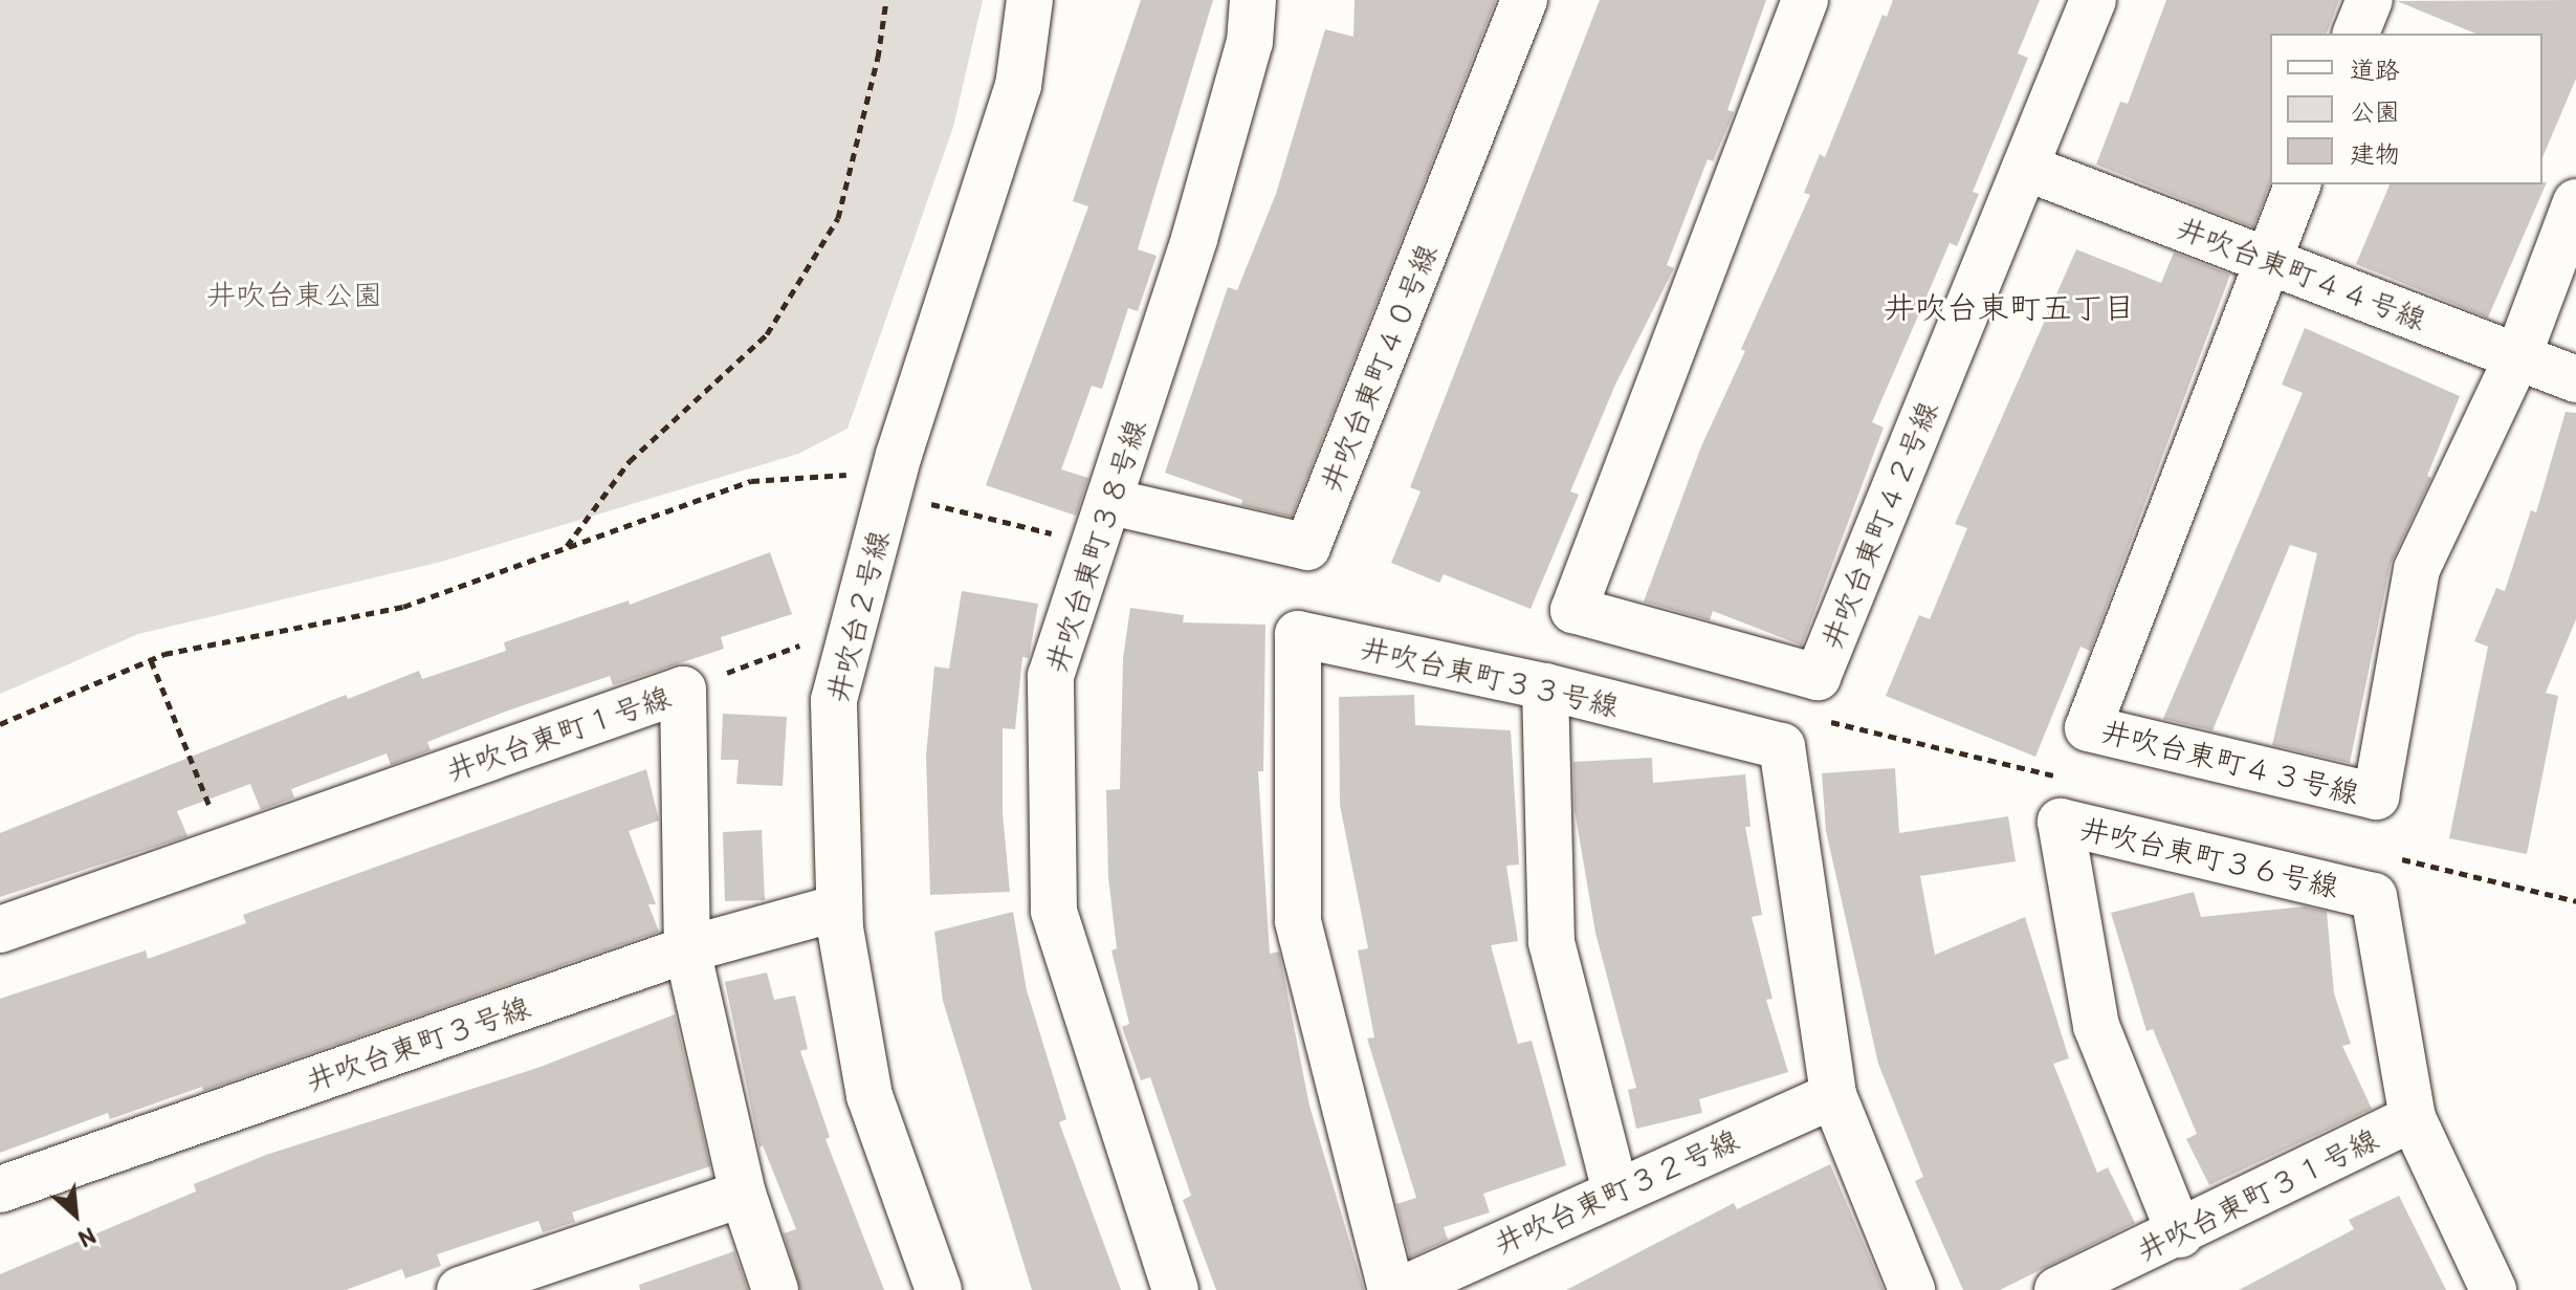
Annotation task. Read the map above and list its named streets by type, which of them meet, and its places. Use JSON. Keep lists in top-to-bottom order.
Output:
{
  "streets": {
    "street": [
      "井吹台東町４４号線",
      "井吹台東町４０号線",
      "井吹台東町４２号線",
      "井吹台東町３８号線",
      "井吹台２号線",
      "井吹台東町３３号線",
      "井吹台東町１号線",
      "井吹台東町４３号線",
      "井吹台東町３６号線",
      "井吹台東町３号線",
      "井吹台東町３２号線",
      "井吹台東町３１号線"
    ]
  },
  "crossings": [
    ["井吹台東町４４号線", "井吹台東町４２号線"],
    ["井吹台東町４４号線", "井吹台東町４３号線"],
    ["井吹台東町４０号線", "井吹台東町３８号線"],
    ["井吹台２号線", "井吹台東町３号線"],
    ["井吹台東町３３号線", "井吹台東町３２号線"],
    ["井吹台東町１号線", "井吹台東町３号線"],
    ["井吹台東町３６号線", "井吹台東町３１号線"]
  ],
  "districts": ["井吹台東町五丁目"],
  "parks": ["井吹台東公園"],
  "legend": ["道路", "公園", "建物"],
  "north": "bottom right"
}
